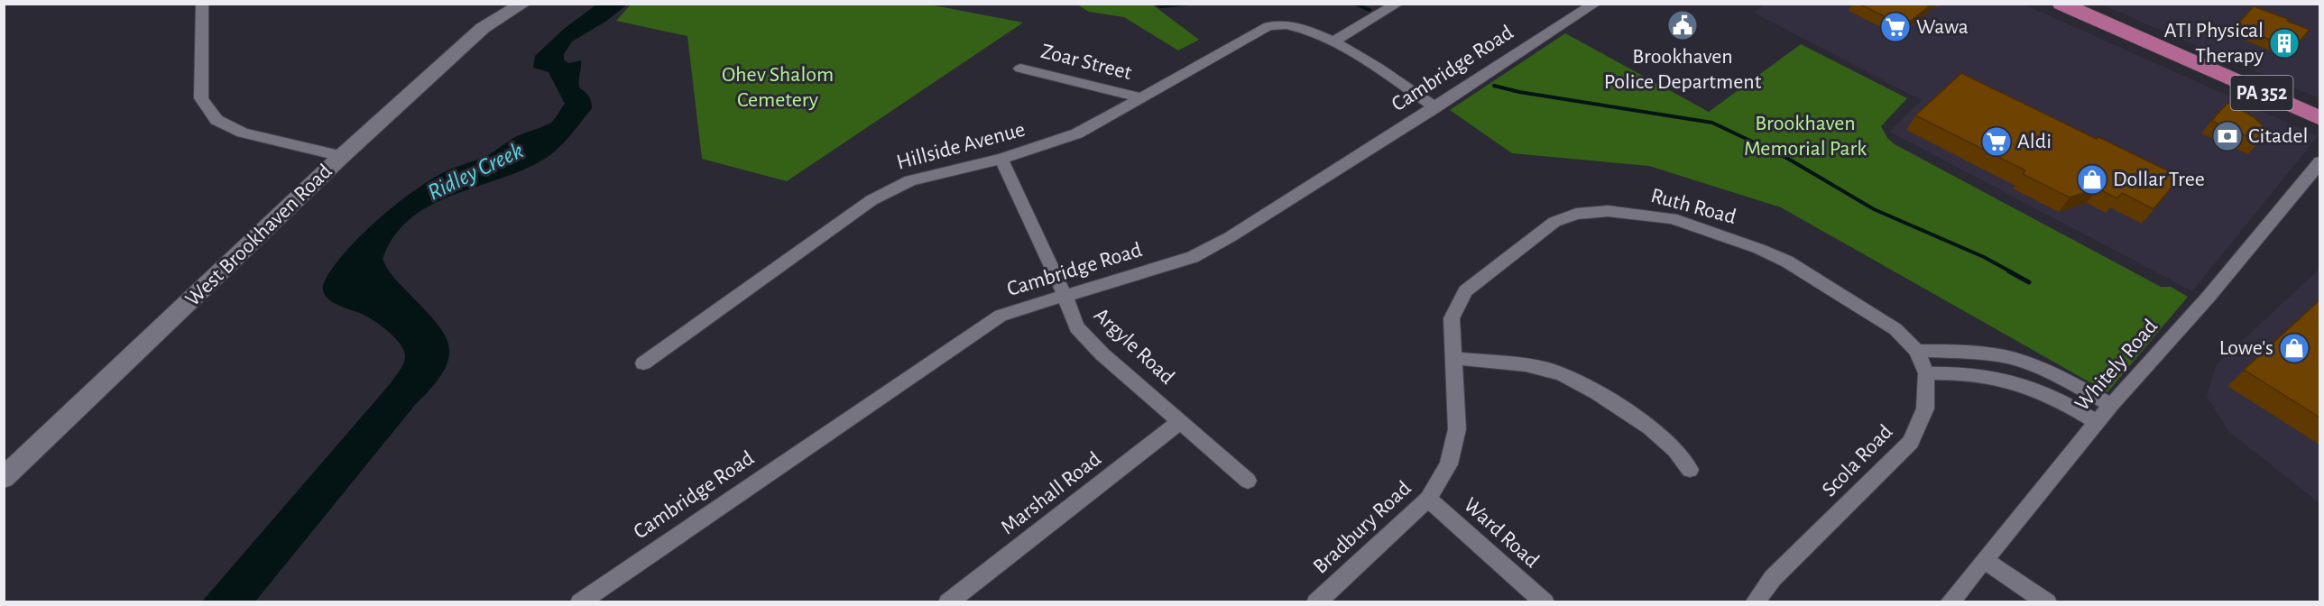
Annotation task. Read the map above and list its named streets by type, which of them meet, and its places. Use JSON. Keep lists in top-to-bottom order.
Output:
{
  "streets": {
    "main road": ["PA 352"],
    "street": [
      "Zoar Street",
      "Cambridge Road",
      "Hillside Avenue",
      "Ruth Road",
      "West Brookhaven Road",
      "Argyle Road",
      "Whitely Road",
      "Scola Road",
      "Marshall Road",
      "Bradbury Road",
      "Ward Road"
    ]
  },
  "crossings": [
    ["Zoar Street", "Hillside Avenue"],
    ["Cambridge Road", "Argyle Road"],
    ["Hillside Avenue", "Argyle Road"],
    ["Ruth Road", "Scola Road"],
    ["Ruth Road", "Bradbury Road"],
    ["Argyle Road", "Marshall Road"],
    ["Bradbury Road", "Ward Road"]
  ],
  "water": ["Ridley Creek"],
  "parks": ["Ohev Shalom Cemetery", "Brookhaven Memorial Park"],
  "places": {
    "public building": ["Brookhaven Police Department"],
    "supermarket": ["Wawa", "Aldi"],
    "building": ["ATI Physical Therapy"],
    "bank": ["Citadel"],
    "shop": ["Dollar Tree", "Lowe's"]
  }
}
